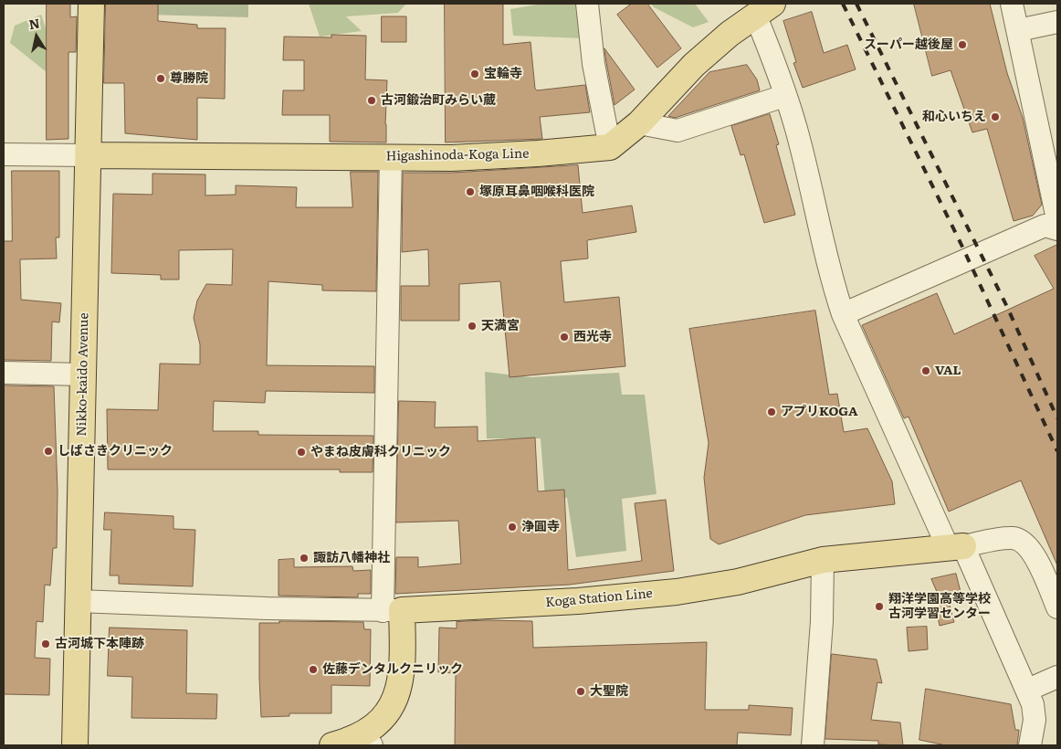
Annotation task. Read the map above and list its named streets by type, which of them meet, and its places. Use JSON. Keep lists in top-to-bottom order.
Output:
{
  "streets": {
    "main road": ["Higashinoda-Koga Line", "Nikko-kaido Avenue", "Koga Station Line"]
  },
  "crossings": [
    ["Higashinoda-Koga Line", "Nikko-kaido Avenue"]
  ],
  "places": [
    "スーパー越後屋",
    "宝輪寺",
    "尊勝院",
    "古河鍛治町みらい蔵",
    "和心いちえ",
    "塚原耳鼻咽喉科医院",
    "天満宮",
    "西光寺",
    "VAL",
    "アプリKOGA",
    "しばさきクリニック",
    "やまね皮膚科クリニック",
    "浄圓寺",
    "諏訪八幡神社",
    "翔洋学園高等学校 古河学習センター",
    "古河城下本陣跡",
    "佐藤デンタルクニリック",
    "大聖院"
  ],
  "north": "top"
}
